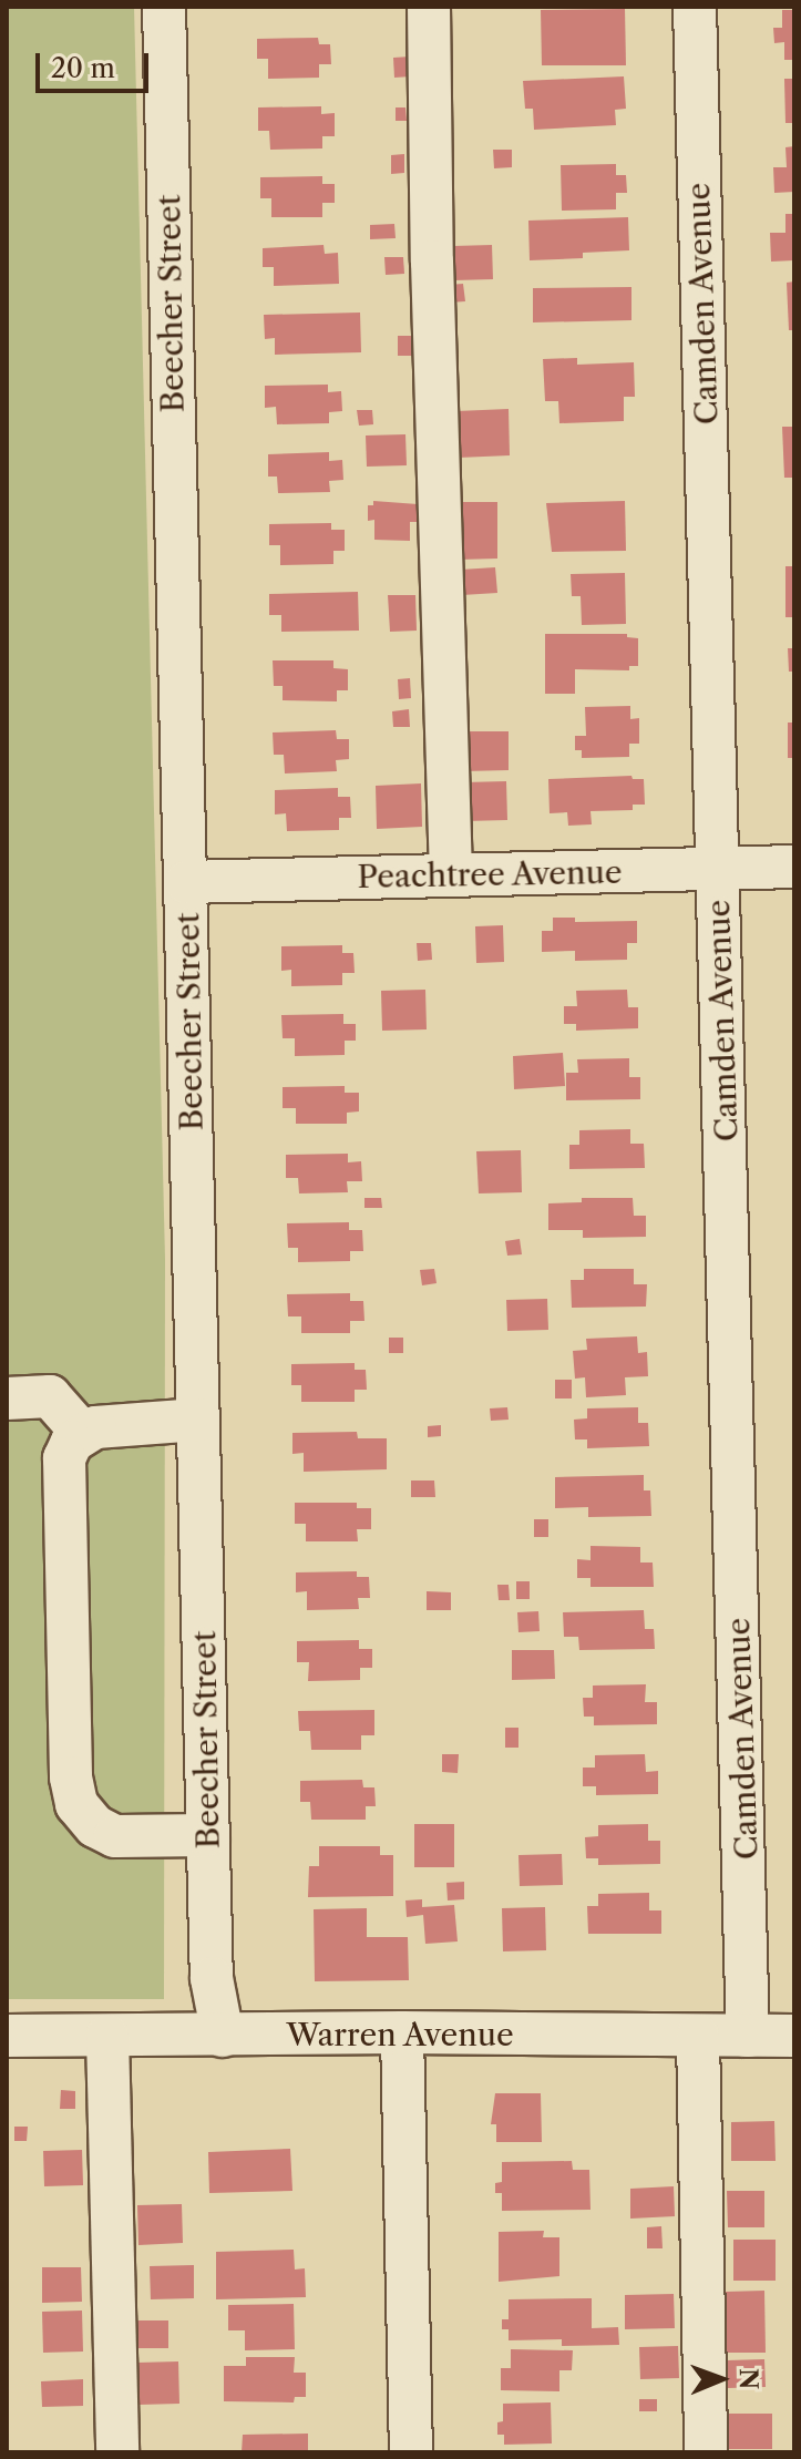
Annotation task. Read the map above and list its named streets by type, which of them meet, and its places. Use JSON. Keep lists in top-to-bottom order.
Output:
{
  "streets": {
    "street": [
      "Beecher Street",
      "Camden Avenue",
      "Peachtree Avenue",
      "Warren Avenue"
    ]
  },
  "crossings": [
    ["Beecher Street", "Peachtree Avenue"],
    ["Beecher Street", "Warren Avenue"],
    ["Camden Avenue", "Peachtree Avenue"],
    ["Camden Avenue", "Warren Avenue"]
  ],
  "scale_bar": "20 m",
  "north": "right"
}
